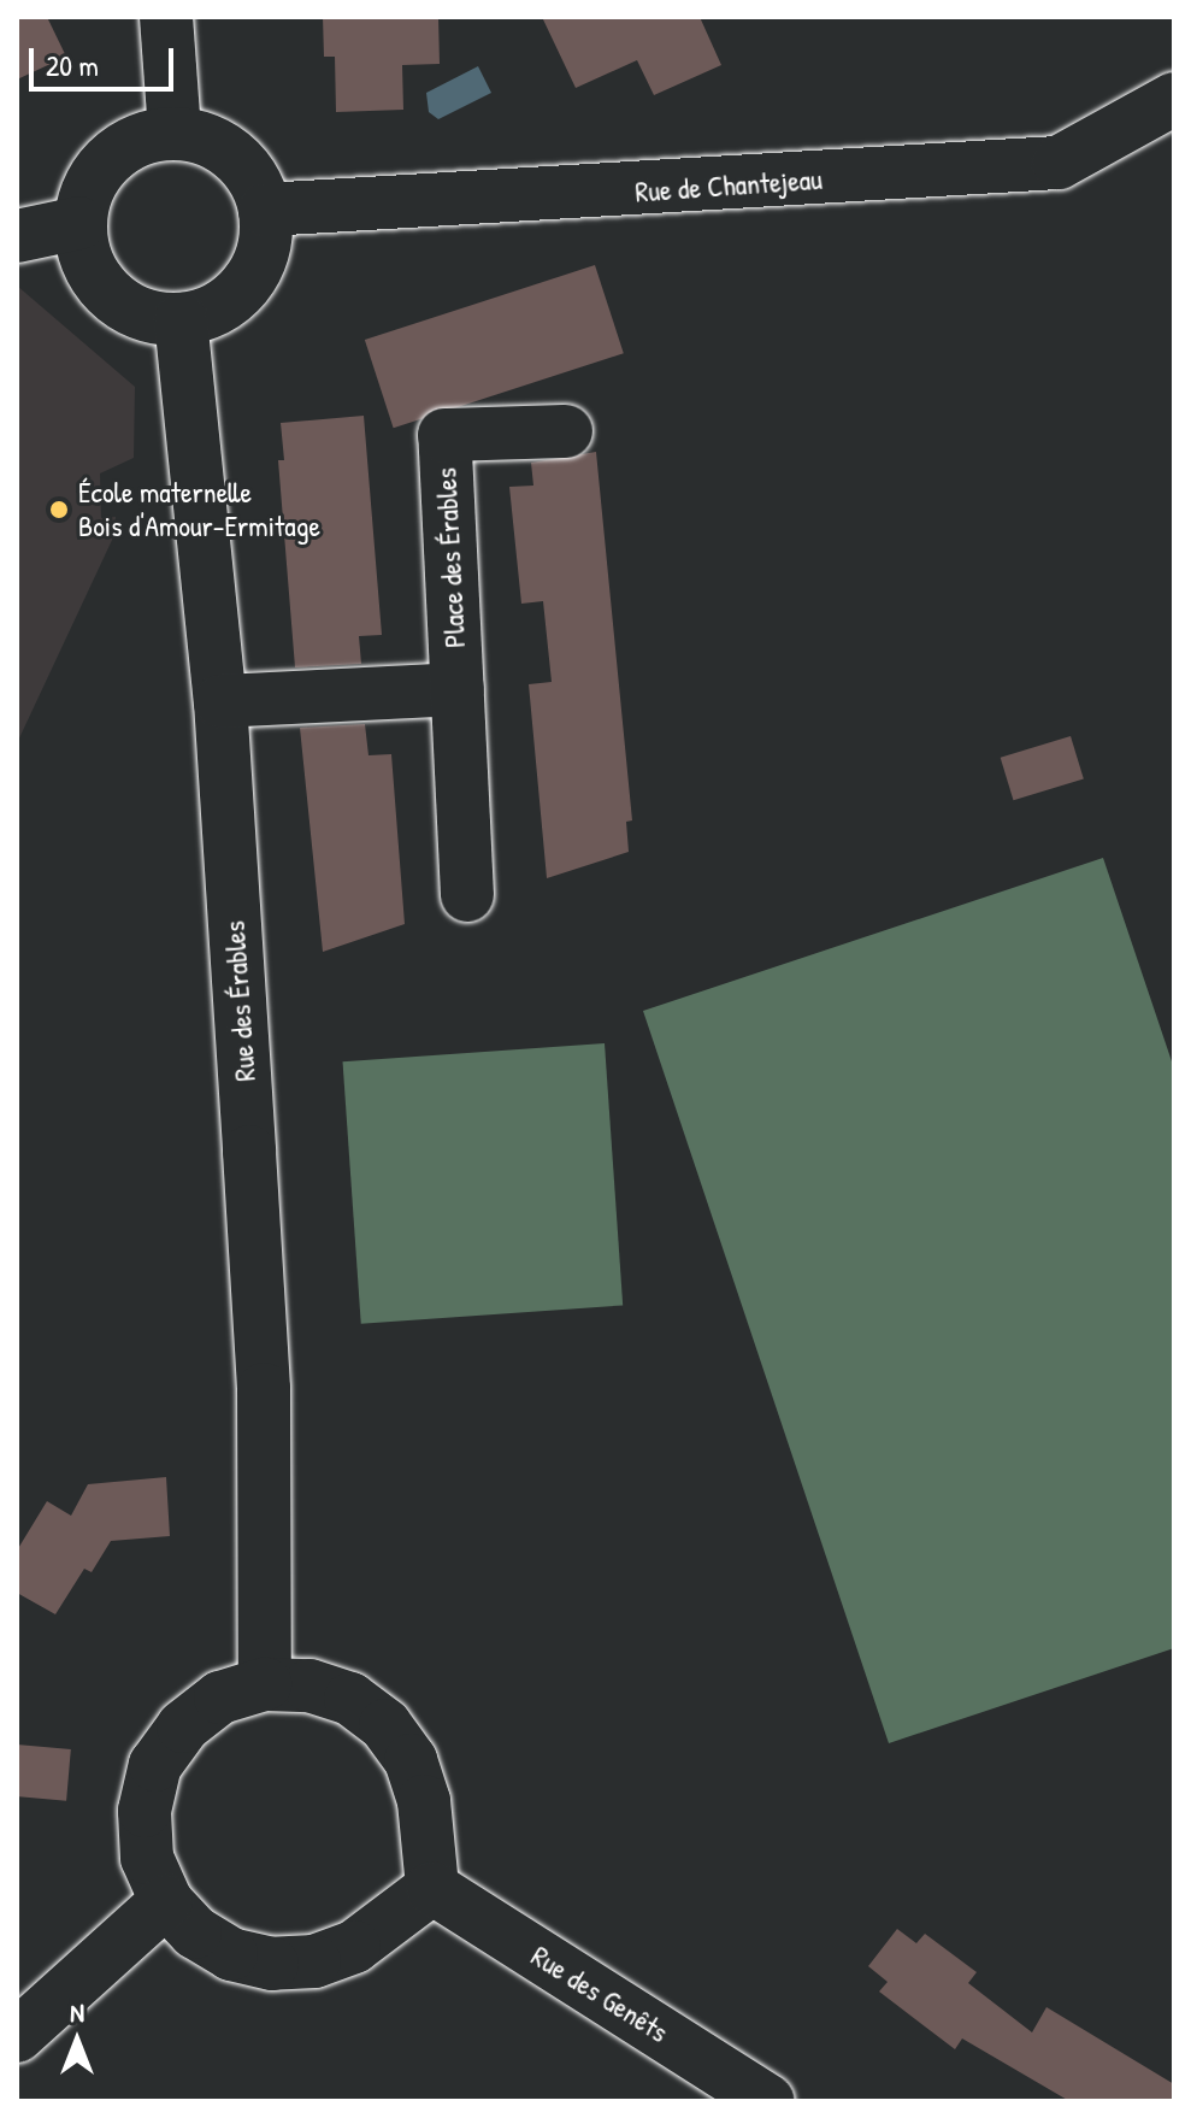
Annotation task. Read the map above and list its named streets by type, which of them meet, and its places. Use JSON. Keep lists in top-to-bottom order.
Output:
{
  "streets": {
    "street": [
      "Rue de Chantejeau",
      "Place des Érables",
      "Rue des Érables",
      "Rue des Genêts"
    ]
  },
  "crossings": [
    ["Rue de Chantejeau", "Rue des Érables"],
    ["Place des Érables", "Rue des Érables"],
    ["Rue des Érables", "Rue des Genêts"]
  ],
  "places": ["École maternelle Bois d'Amour-Ermitage"],
  "scale_bar": "20 m",
  "north": "top"
}
